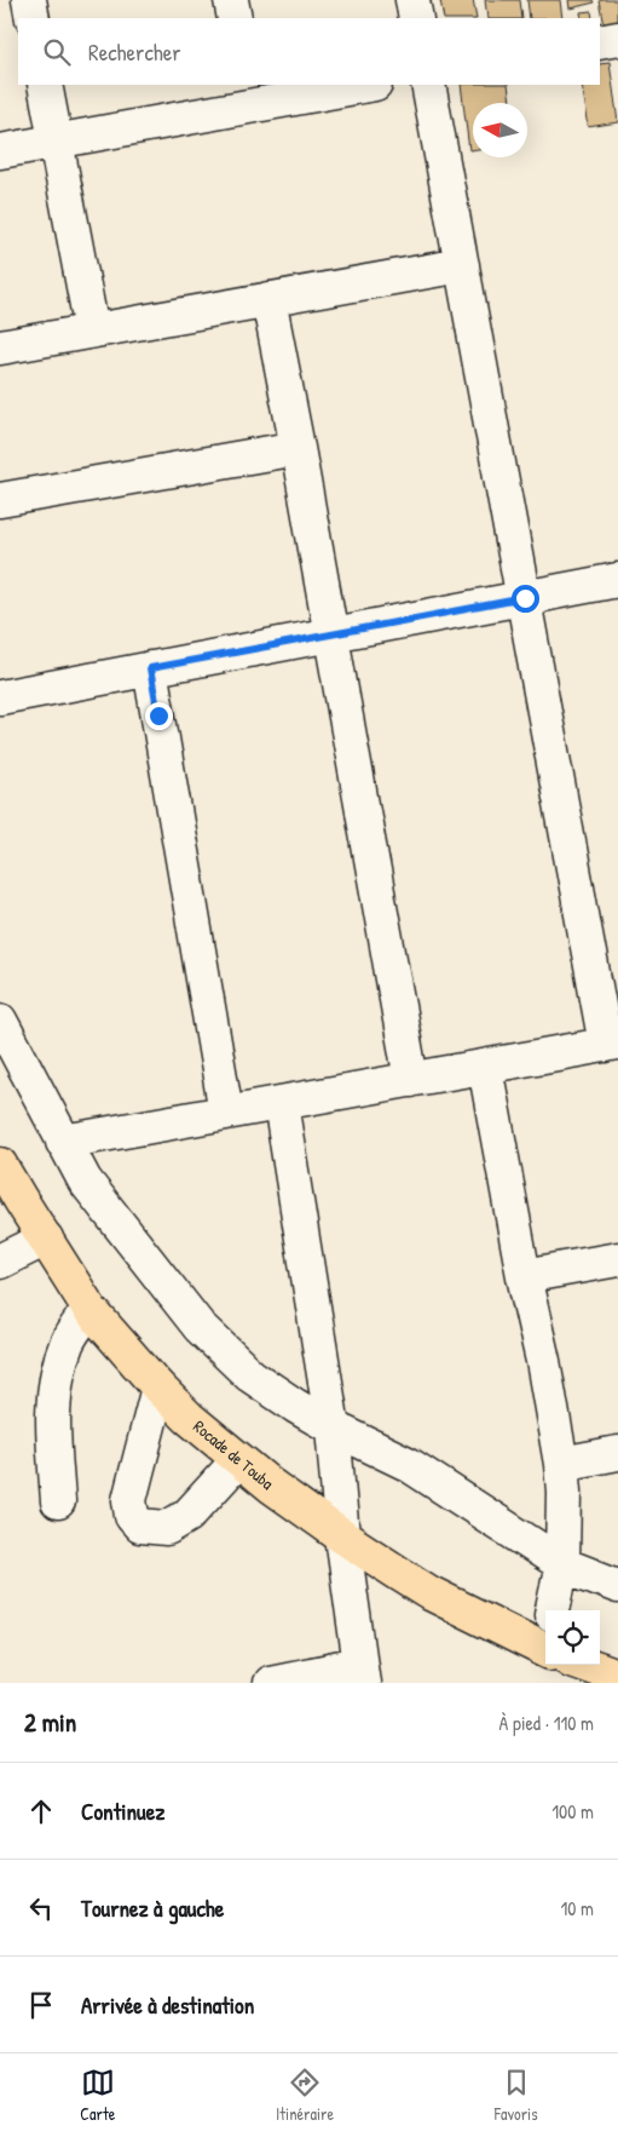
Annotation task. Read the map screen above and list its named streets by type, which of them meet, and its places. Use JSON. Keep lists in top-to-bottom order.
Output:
{
  "streets": {
    "main road": ["Rocade de Touba"]
  },
  "north": "left",
  "page": {
    "search": "Rechercher",
    "heading": ["2 min", "À pied · 110 m"],
    "list": [
      ["Continuez", "100 m"],
      ["Tournez à gauche", "10 m"],
      "Arrivée à destination"
    ],
    "nav": ["Carte", "Itinéraire", "Favoris"]
  }
}
